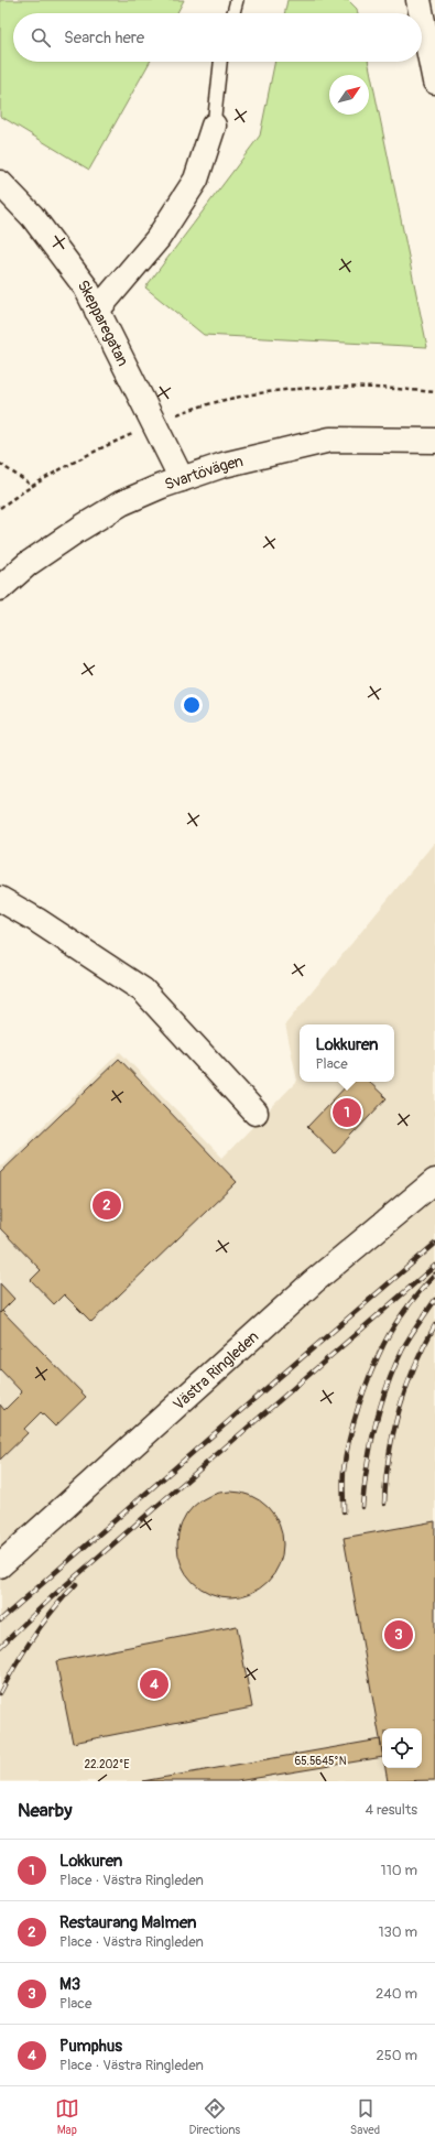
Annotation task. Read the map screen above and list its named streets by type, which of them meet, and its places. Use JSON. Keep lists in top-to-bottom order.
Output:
{
  "streets": {
    "street": ["Skepparegatan", "Svartövägen", "Västra Ringleden"]
  },
  "crossings": [
    ["Skepparegatan", "Svartövägen"]
  ],
  "north": "top right",
  "page": {
    "search": "Search here",
    "popup": ["Lokkuren", "Place"],
    "pins": [
      "1",
      "2",
      "3",
      "4"
    ],
    "heading": ["Nearby", "4 results"],
    "list": [
      {
        "mark": "1",
        "name": "Lokkuren",
        "note": "Place · Västra Ringleden",
        "value": "110 m"
      },
      {
        "mark": "2",
        "name": "Restaurang Malmen",
        "note": "Place · Västra Ringleden",
        "value": "130 m"
      },
      {
        "mark": "3",
        "name": "M3",
        "note": "Place",
        "value": "240 m"
      },
      {
        "mark": "4",
        "name": "Pumphus",
        "note": "Place · Västra Ringleden",
        "value": "250 m"
      }
    ],
    "nav": ["Map", "Directions", "Saved"]
  },
  "coordinates": ["65.5645°N", "22.202°E"]
}
